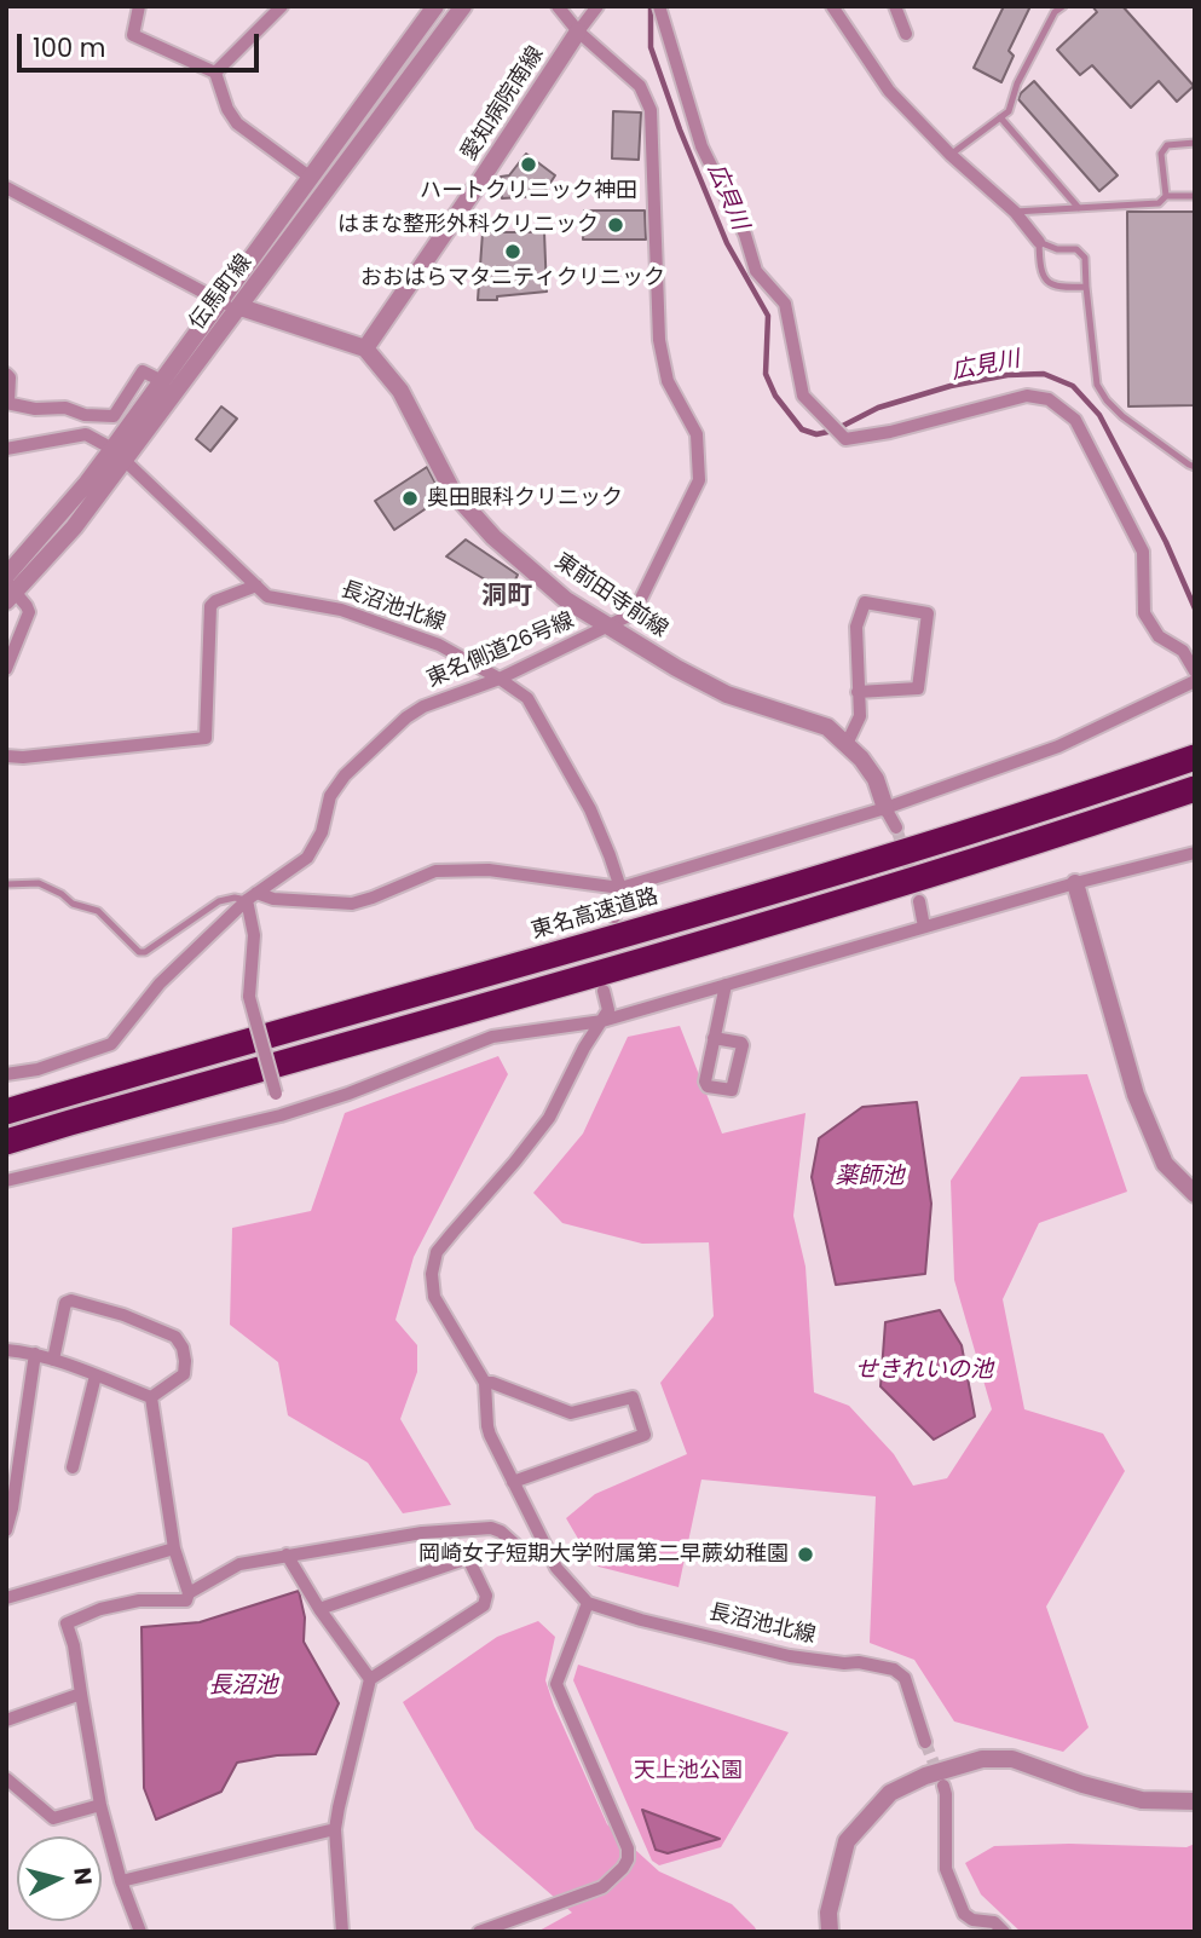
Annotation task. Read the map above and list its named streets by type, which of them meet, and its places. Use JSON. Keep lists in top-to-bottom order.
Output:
{
  "streets": {
    "highway": ["東名高速道路"],
    "street": [
      "愛知病院南線",
      "伝馬町線",
      "東前田寺前線",
      "長沼池北線",
      "東名側道26号線"
    ]
  },
  "crossings": [
    ["愛知病院南線", "東前田寺前線"],
    ["愛知病院南線", "東名側道26号線"],
    ["伝馬町線", "長沼池北線"],
    ["東前田寺前線", "東名側道26号線"],
    ["長沼池北線", "東名側道26号線"]
  ],
  "districts": ["洞町"],
  "water": [
    "広貝川",
    "広見川",
    "薬師池",
    "せきれいの池",
    "長沼池"
  ],
  "parks": ["天上池公園"],
  "places": [
    "ハートクリニック神田",
    "はまな整形外科クリニック",
    "おおはらマタニティクリニック",
    "奥田眼科クリニック",
    "岡崎女子短期大学附属第二早蕨幼稚園"
  ],
  "scale_bar": "100 m",
  "north": "right"
}
